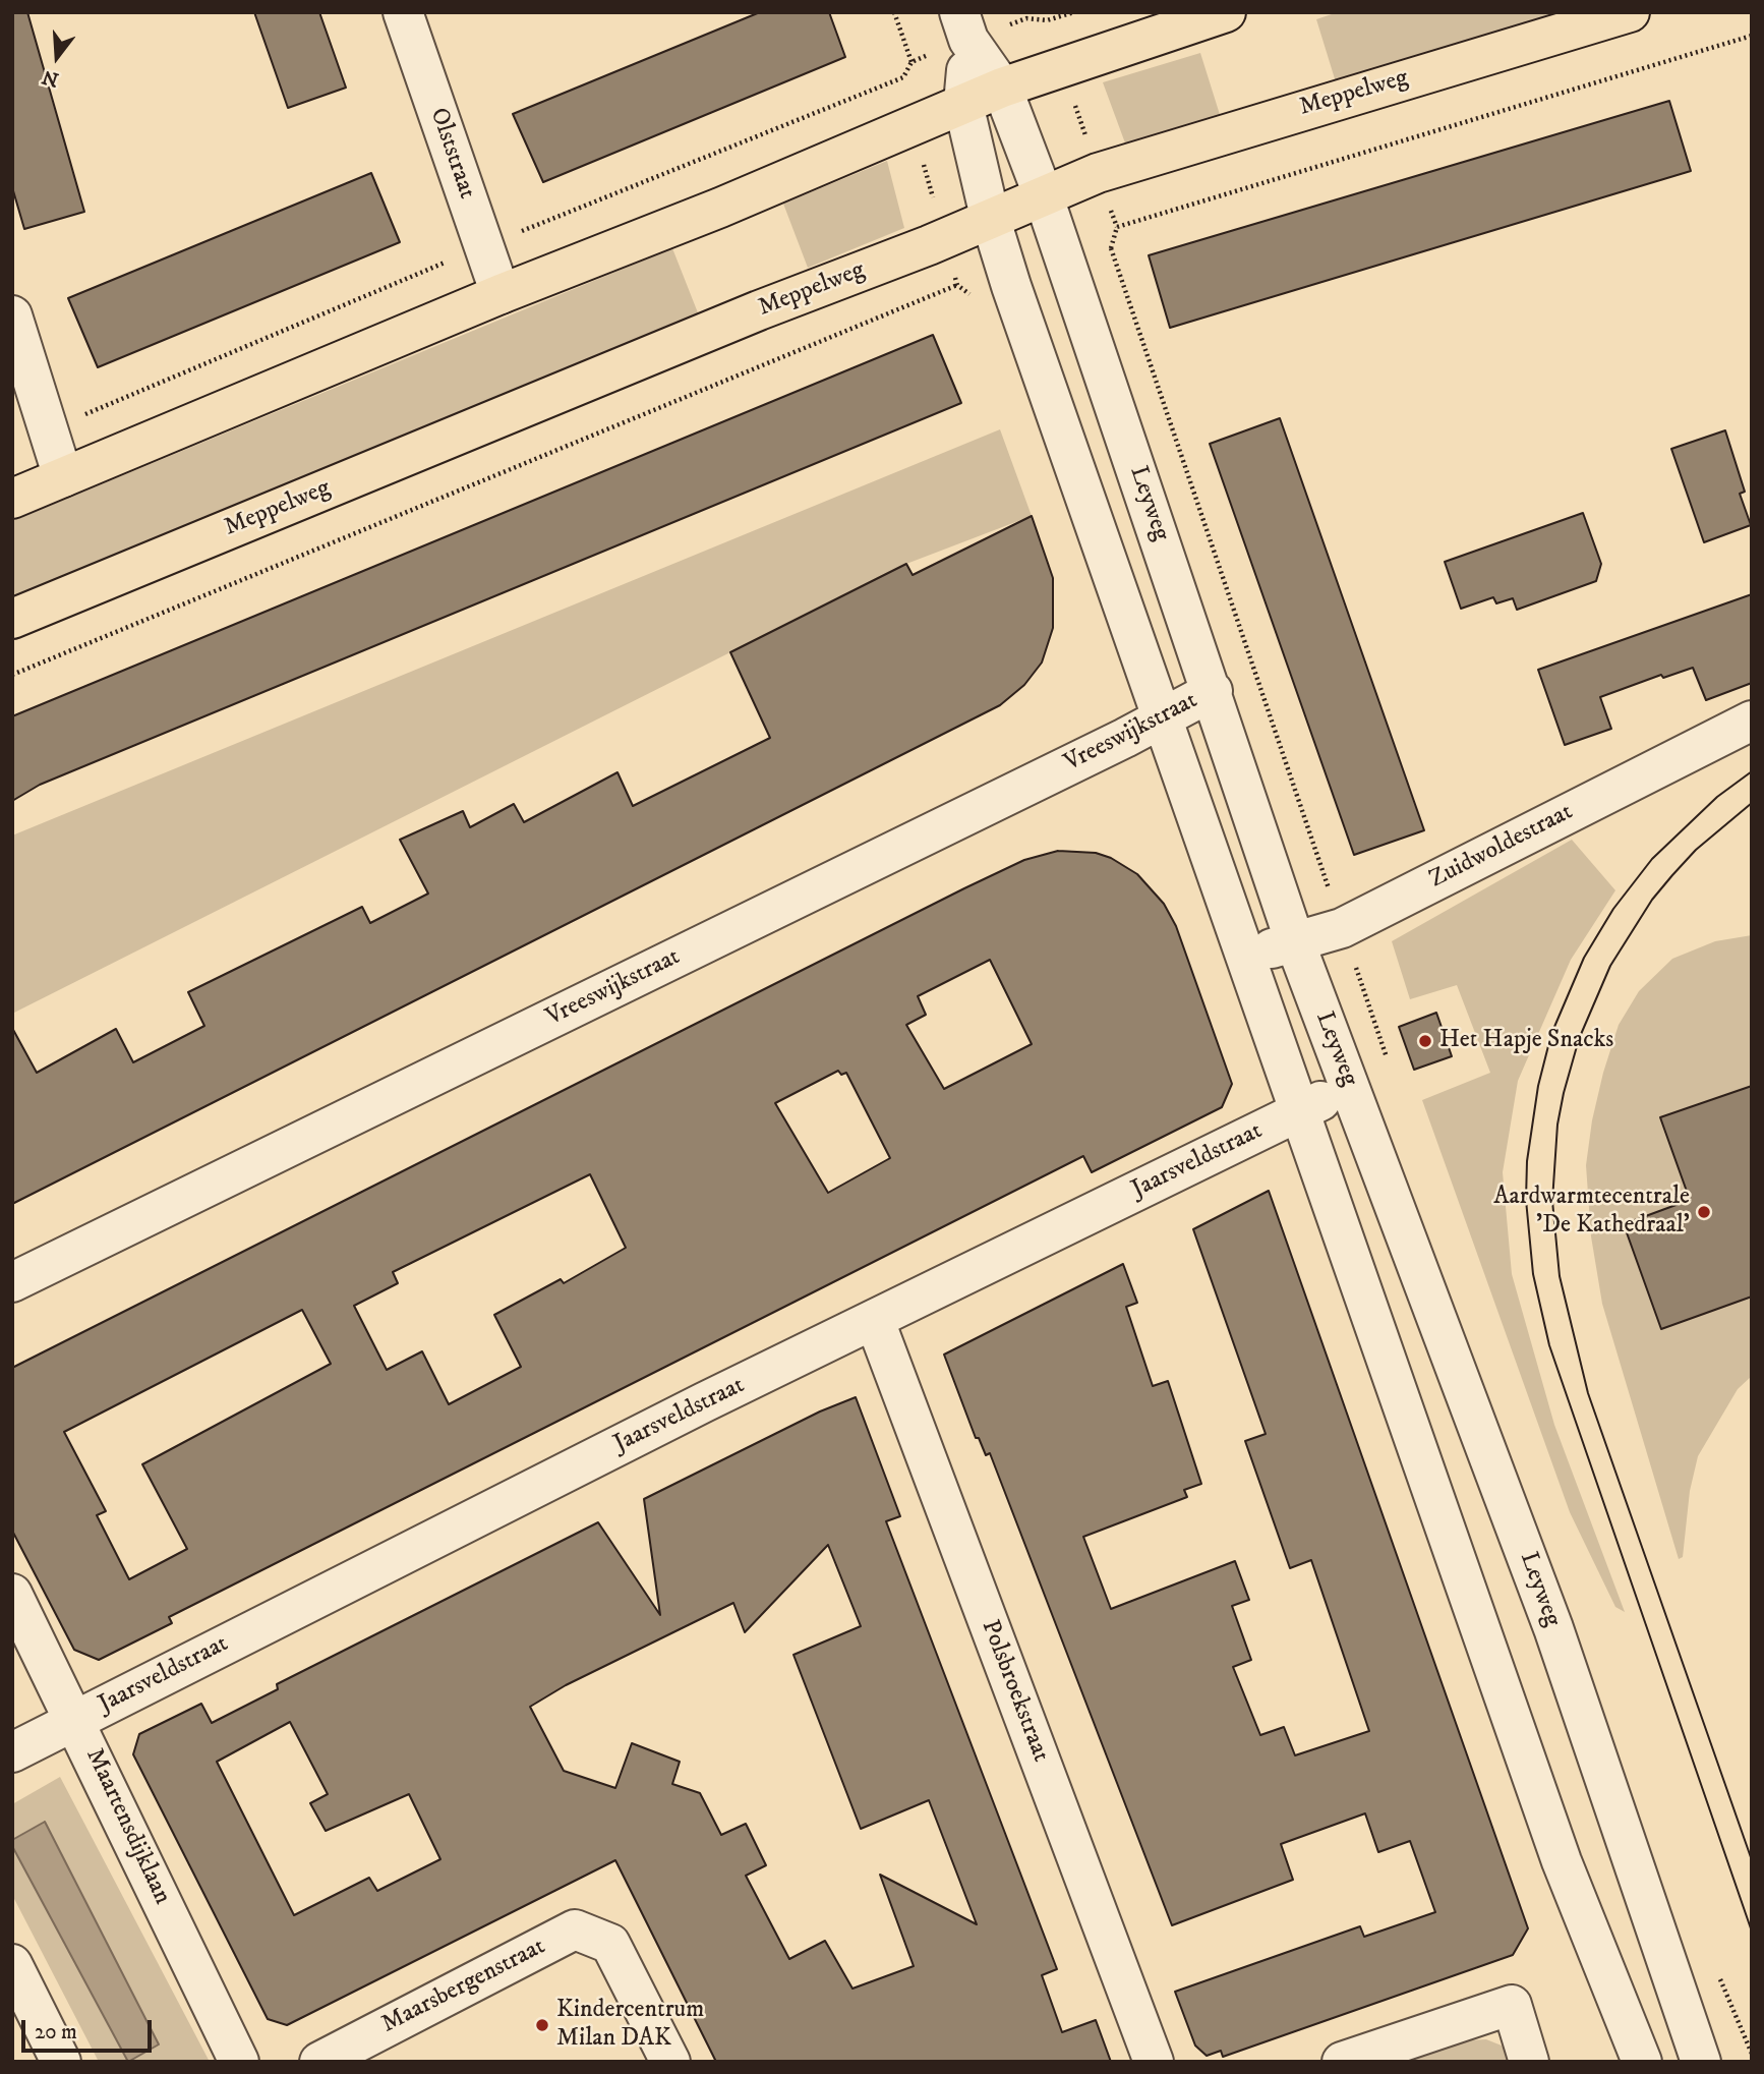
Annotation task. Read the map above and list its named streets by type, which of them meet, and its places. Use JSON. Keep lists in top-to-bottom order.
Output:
{
  "streets": {
    "main road": ["Meppelweg"],
    "street": [
      "Olststraat",
      "Leyweg",
      "Vreeswijkstraat",
      "Zuidwoldestraat",
      "Jaarsveldstraat",
      "Polsbroekstraat",
      "Maartensdijklaan",
      "Maarsbergenstraat"
    ]
  },
  "crossings": [
    ["Meppelweg", "Leyweg"],
    ["Leyweg", "Vreeswijkstraat"],
    ["Leyweg", "Zuidwoldestraat"],
    ["Leyweg", "Jaarsveldstraat"],
    ["Jaarsveldstraat", "Polsbroekstraat"],
    ["Jaarsveldstraat", "Maartensdijklaan"]
  ],
  "places": ["Het Hapje Snacks", "Aardwarmtecentrale 'De Kathedraal'", "Kindercentrum Milan DAK"],
  "scale_bar": "20 m",
  "north": "bottom"
}
